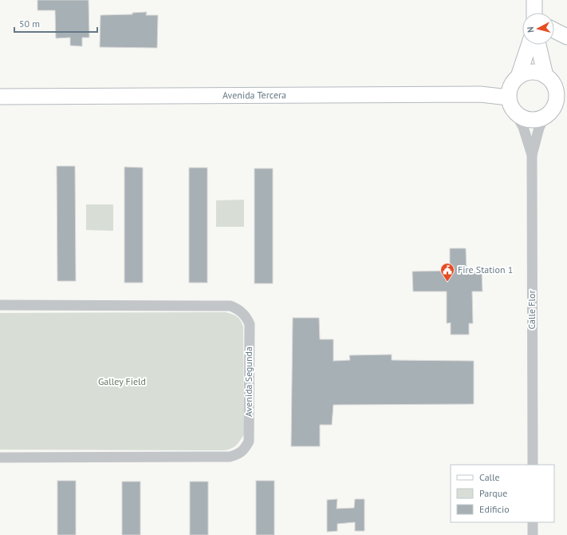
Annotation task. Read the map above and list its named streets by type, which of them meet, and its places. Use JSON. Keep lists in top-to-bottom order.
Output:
{
  "streets": {
    "street": ["Avenida Tercera", "Calle Flor", "Avenida Segunda"]
  },
  "crossings": [
    ["Avenida Tercera", "Calle Flor"]
  ],
  "parks": ["Galley Field"],
  "places": {
    "public building": ["Fire Station 1"]
  },
  "legend": ["Calle", "Parque", "Edificio"],
  "scale_bar": "50 m",
  "north": "left"
}
